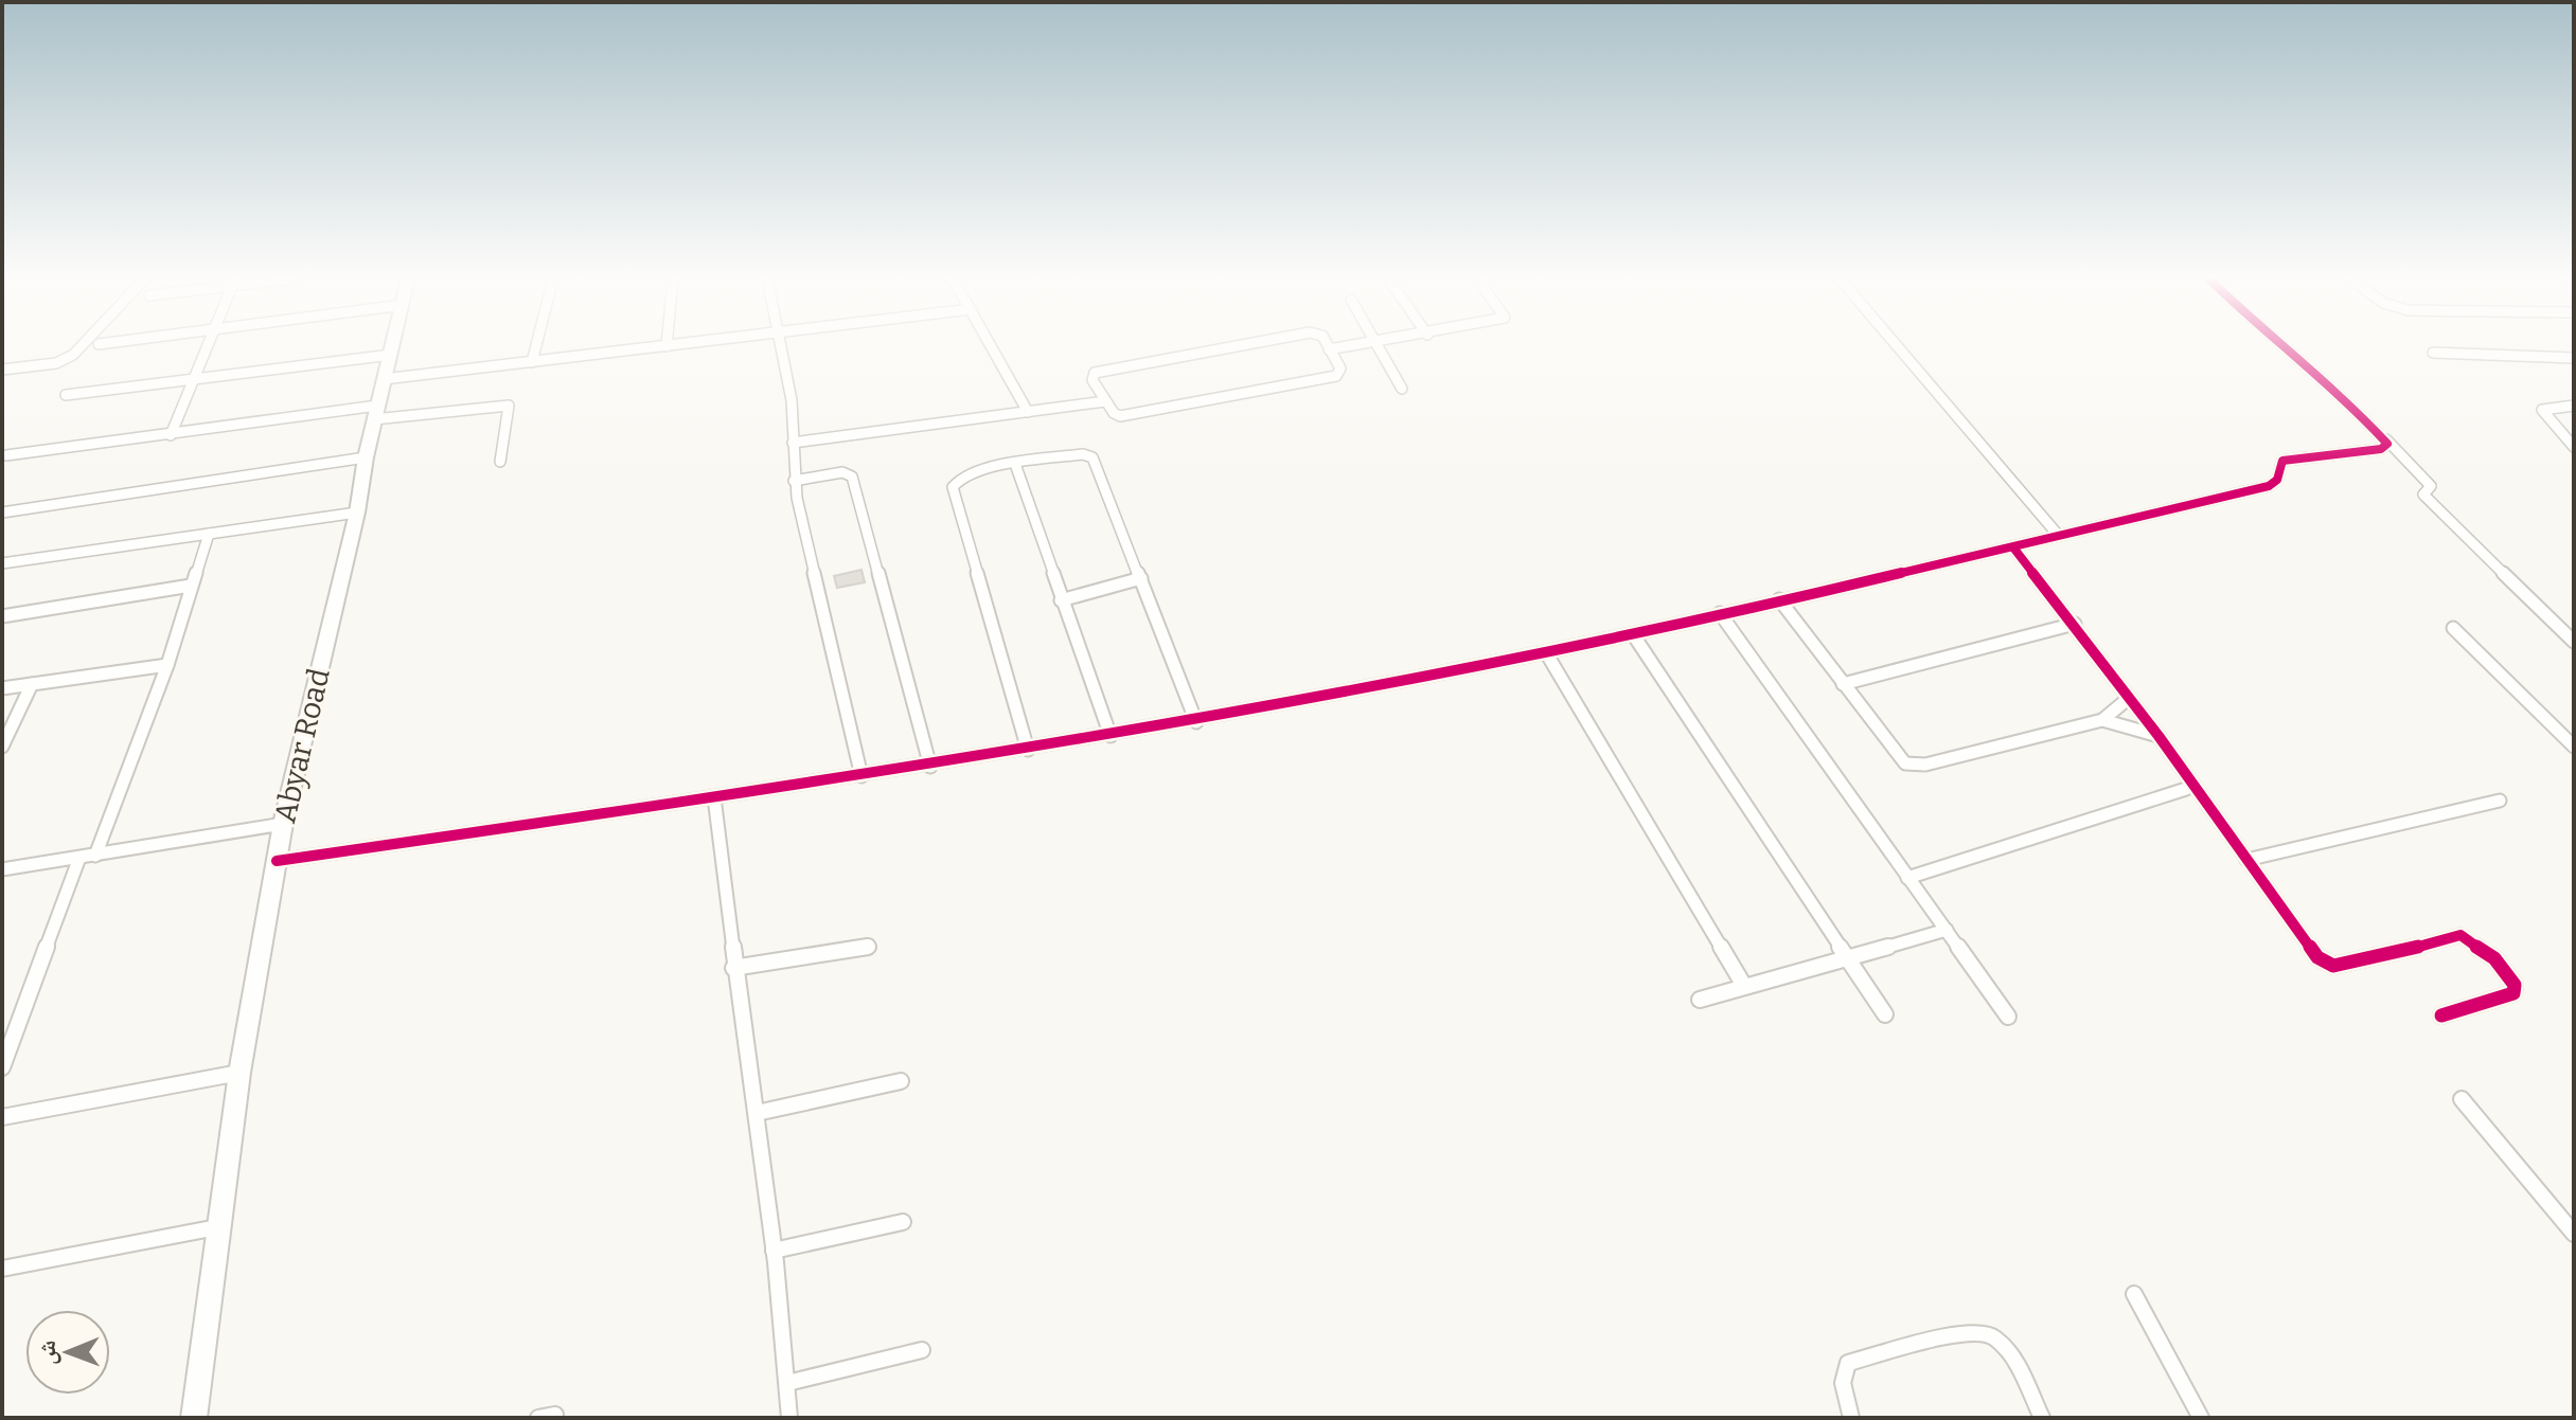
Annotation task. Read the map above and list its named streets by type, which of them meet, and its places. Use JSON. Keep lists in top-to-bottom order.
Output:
{
  "streets": {
    "main road": ["Abyar Road"]
  },
  "north": "left"
}
